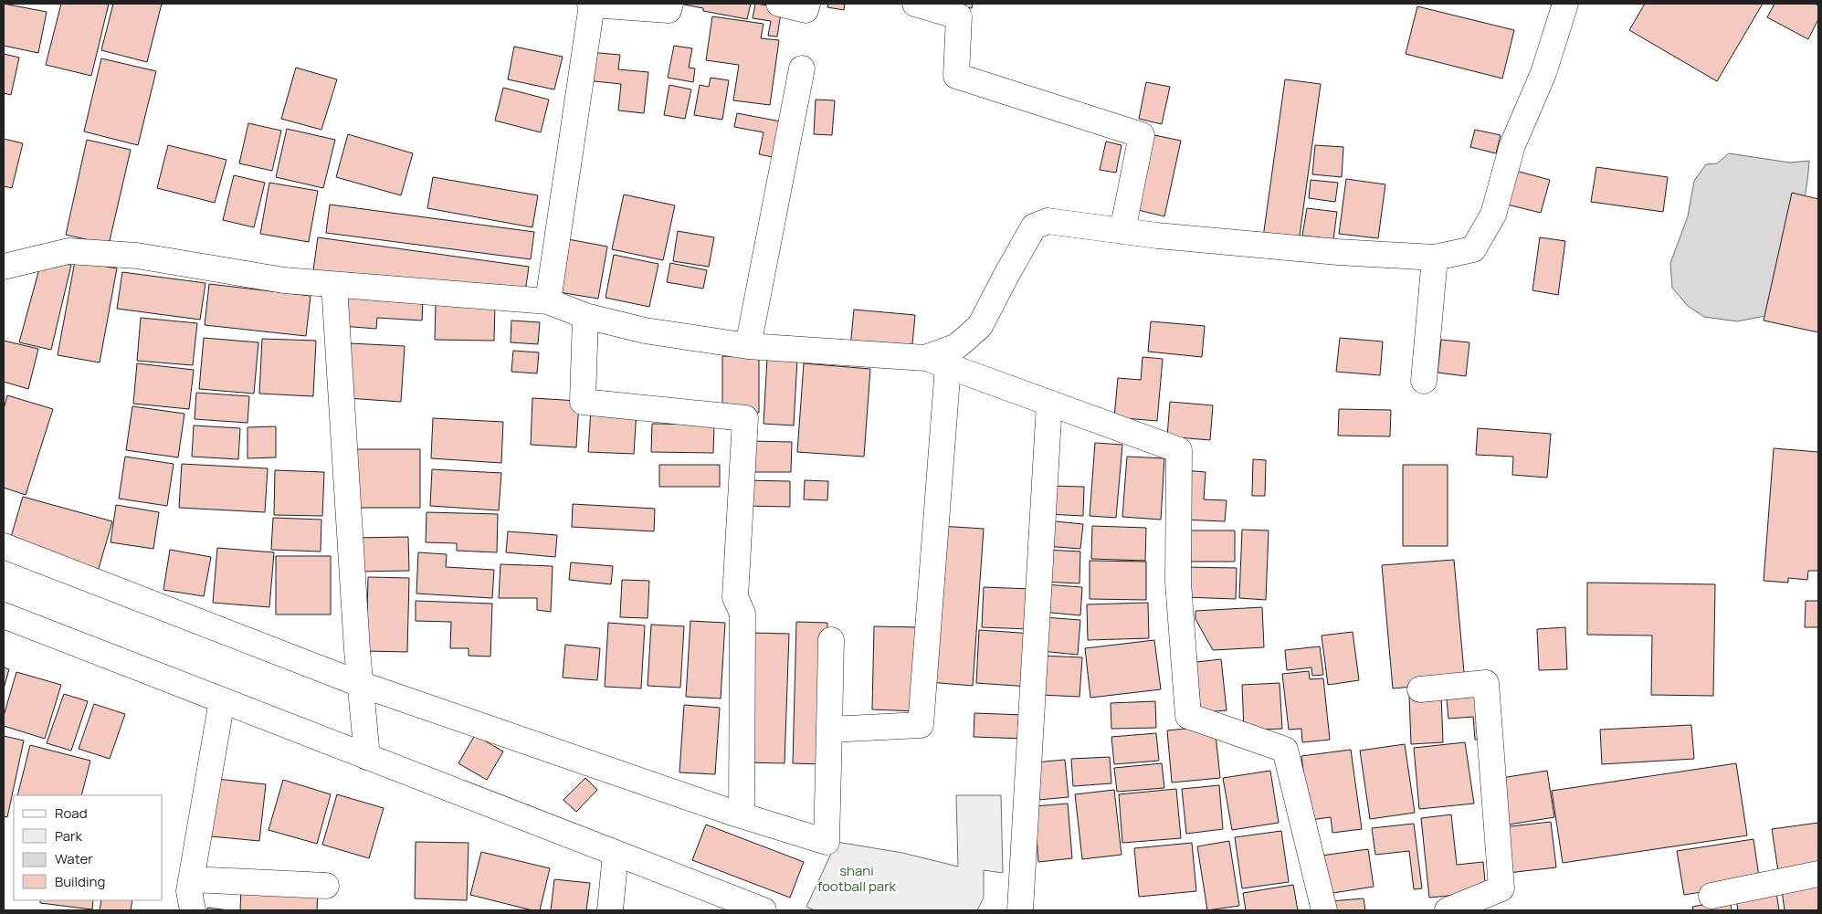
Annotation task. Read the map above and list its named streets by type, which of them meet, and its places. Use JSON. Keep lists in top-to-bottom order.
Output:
{
  "parks": ["shani football park"],
  "legend": [
    "Road",
    "Park",
    "Water",
    "Building"
  ]
}
